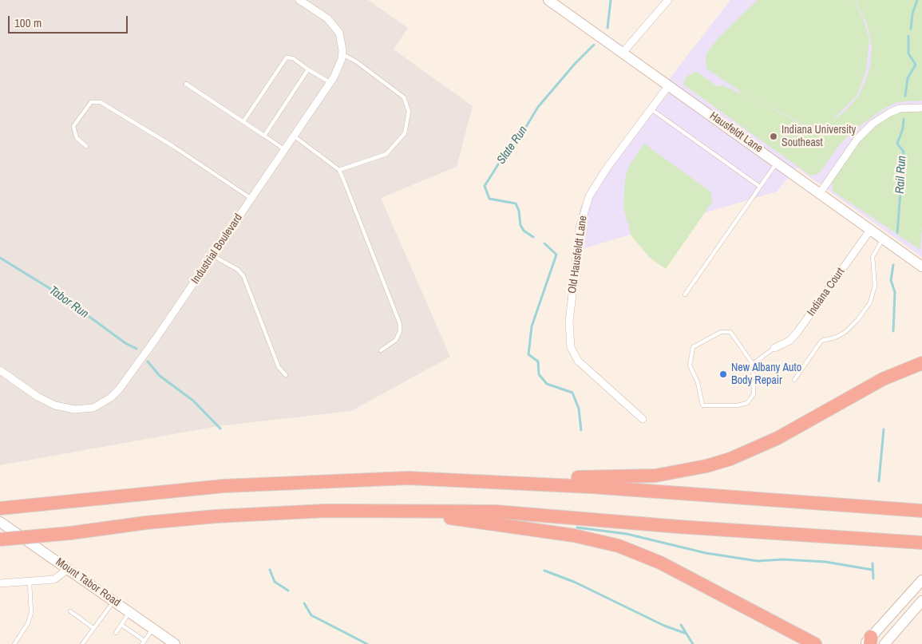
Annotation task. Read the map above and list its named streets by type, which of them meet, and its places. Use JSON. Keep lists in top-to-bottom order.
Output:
{
  "streets": {
    "street": [
      "Hausfeldt Lane",
      "Industrial Boulevard",
      "Old Hausfeldt Lane",
      "Indiana Court",
      "Mount Tabor Road"
    ]
  },
  "crossings": [
    ["Hausfeldt Lane", "Old Hausfeldt Lane"],
    ["Hausfeldt Lane", "Indiana Court"]
  ],
  "water": ["Slate Run", "Rail Run", "Tabor Run"],
  "places": ["Indiana University Southeast", "New Albany Auto Body Repair"],
  "scale_bar": "100 m"
}
